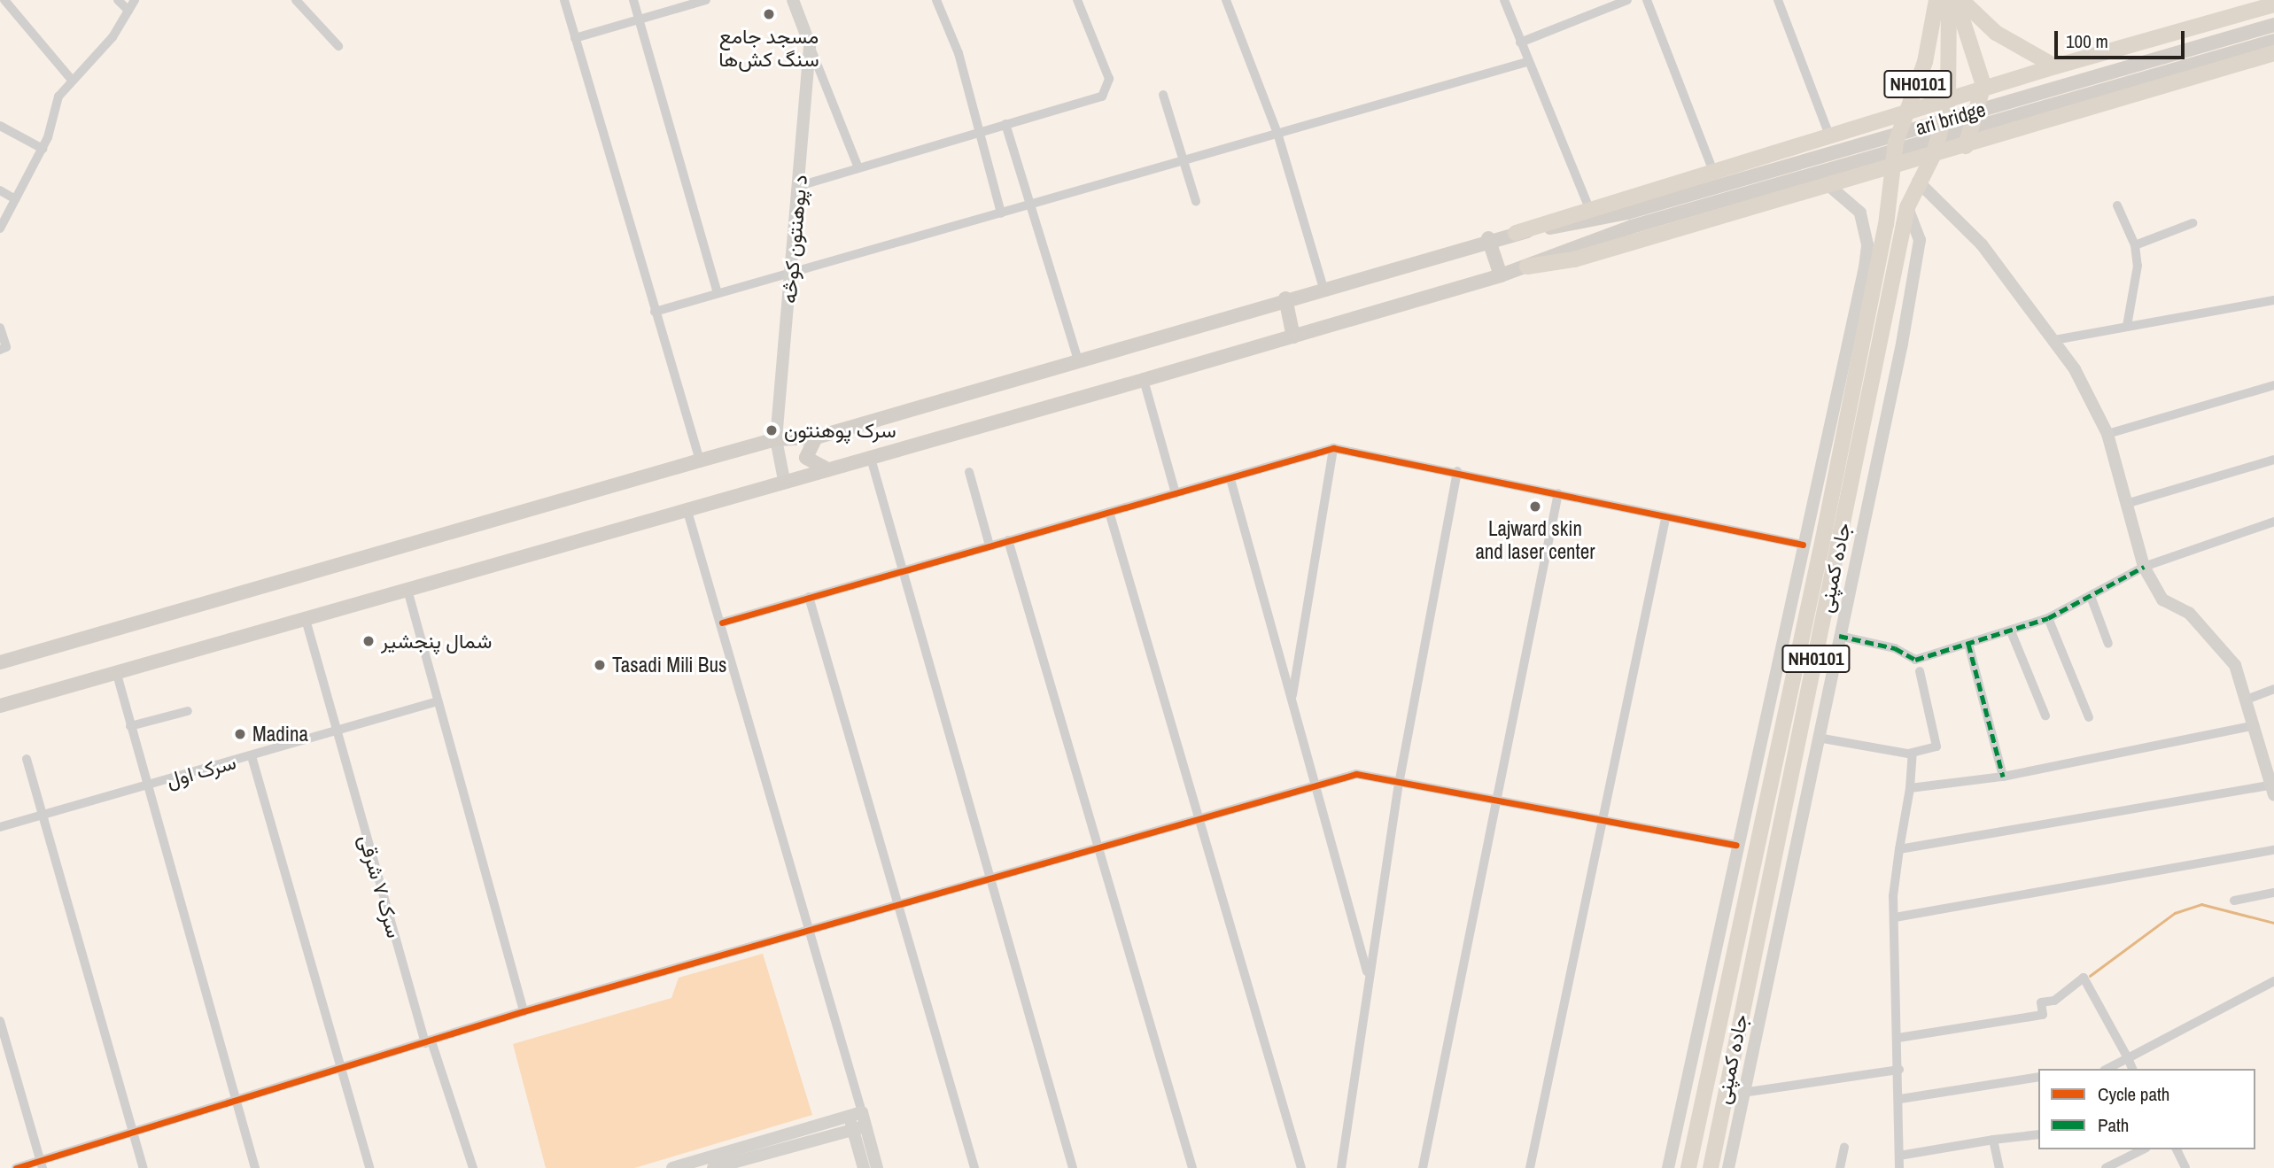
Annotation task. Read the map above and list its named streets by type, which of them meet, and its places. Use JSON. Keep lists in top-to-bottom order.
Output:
{
  "streets": {
    "highway": ["NH0101", "جاده کمپنی"],
    "main road": ["ari bridge"],
    "street": ["د پوهنتون کوڅه", "سرک‌ اول", "سرک ۷ شرقی"]
  },
  "crossings": [
    ["NH0101", "جاده کمپنی"],
    ["ari bridge", "د پوهنتون کوڅه"],
    ["سرک‌ اول", "سرک ۷ شرقی"]
  ],
  "places": [
    "مسجد جامع سنگ کش‌ها",
    "سرک پوهنتون",
    "Lajward skin and laser center",
    "شمال پنجشیر",
    "Tasadi Mili Bus",
    "Madina"
  ],
  "legend": ["Cycle path", "Path"],
  "scale_bar": "100 m"
}
